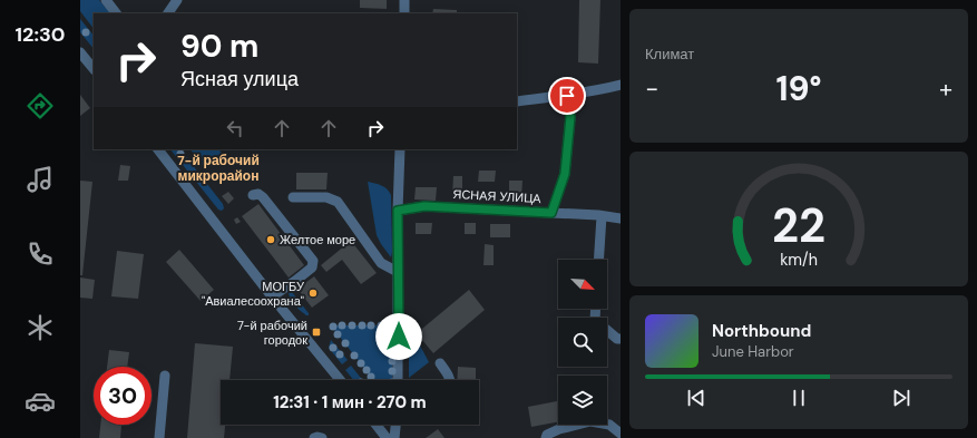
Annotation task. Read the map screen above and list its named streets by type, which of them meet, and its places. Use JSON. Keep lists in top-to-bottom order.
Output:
{
  "streets": {
    "street": ["ЯСНАЯ УЛИЦА"]
  },
  "districts": ["7-й рабочий микрорайон"],
  "places": {
    "other": ["Желтое море", "МОГБУ \"Авиалесоохрана\""],
    "transit": ["7-й рабочий городок"]
  },
  "north": "bottom right",
  "page": {
    "tabs": "12:30",
    "tile": "Климат",
    "turn": ["90 m", "Ясная улица"],
    "heat": ["−", "19°", "+"],
    "song": ["Northbound", "June Harbor"],
    "limit": "30",
    "trip": "12:31 · 1 мин · 270 m",
    "gauge": ["22", "km/h"]
  }
}
